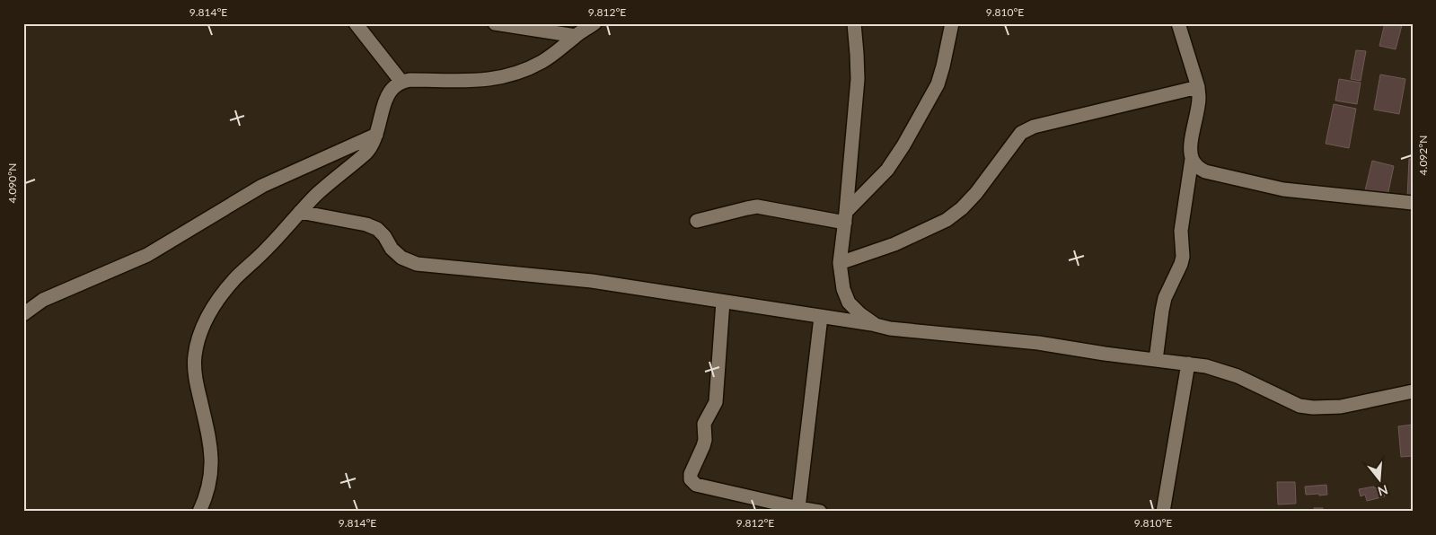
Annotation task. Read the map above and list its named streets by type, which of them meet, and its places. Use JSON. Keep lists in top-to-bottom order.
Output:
{
  "north": "bottom",
  "coordinates": [
    "9.814°E",
    "9.812°E",
    "9.810°E",
    "4.092°N",
    "4.090°N"
  ]
}
